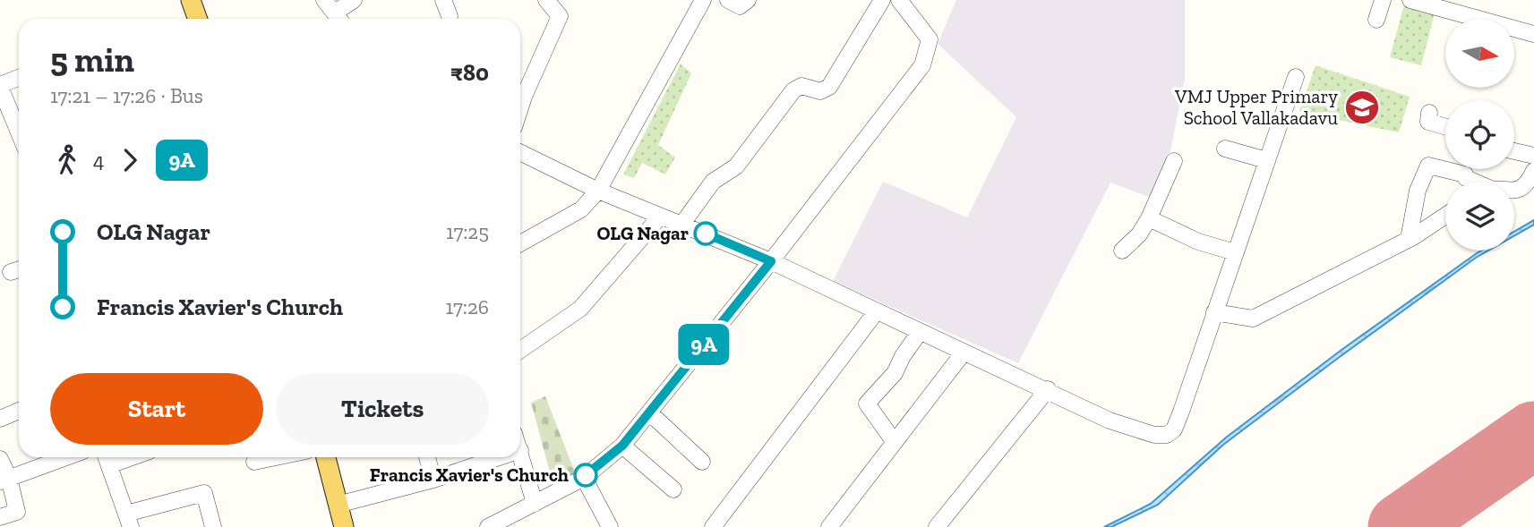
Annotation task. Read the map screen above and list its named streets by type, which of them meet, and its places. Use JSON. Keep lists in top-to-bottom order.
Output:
{
  "places": {
    "school or university": ["VMJ Upper Primary School Vallakadavu"],
    "other": ["OLG Nagar", "Francis Xavier's Church"]
  },
  "lines": ["bus line 9A"],
  "north": "right",
  "page": {
    "on_map": "9A",
    "heading": ["5 min", "17:21 – 17:26 · Bus", "₹80"],
    "legs": ["4", "9A"],
    "list": [
      {
        "name": "OLG Nagar",
        "value": "17:25"
      },
      {
        "name": "Francis Xavier's Church",
        "value": "17:26"
      }
    ],
    "buttons": ["Start", "Tickets"]
  }
}
